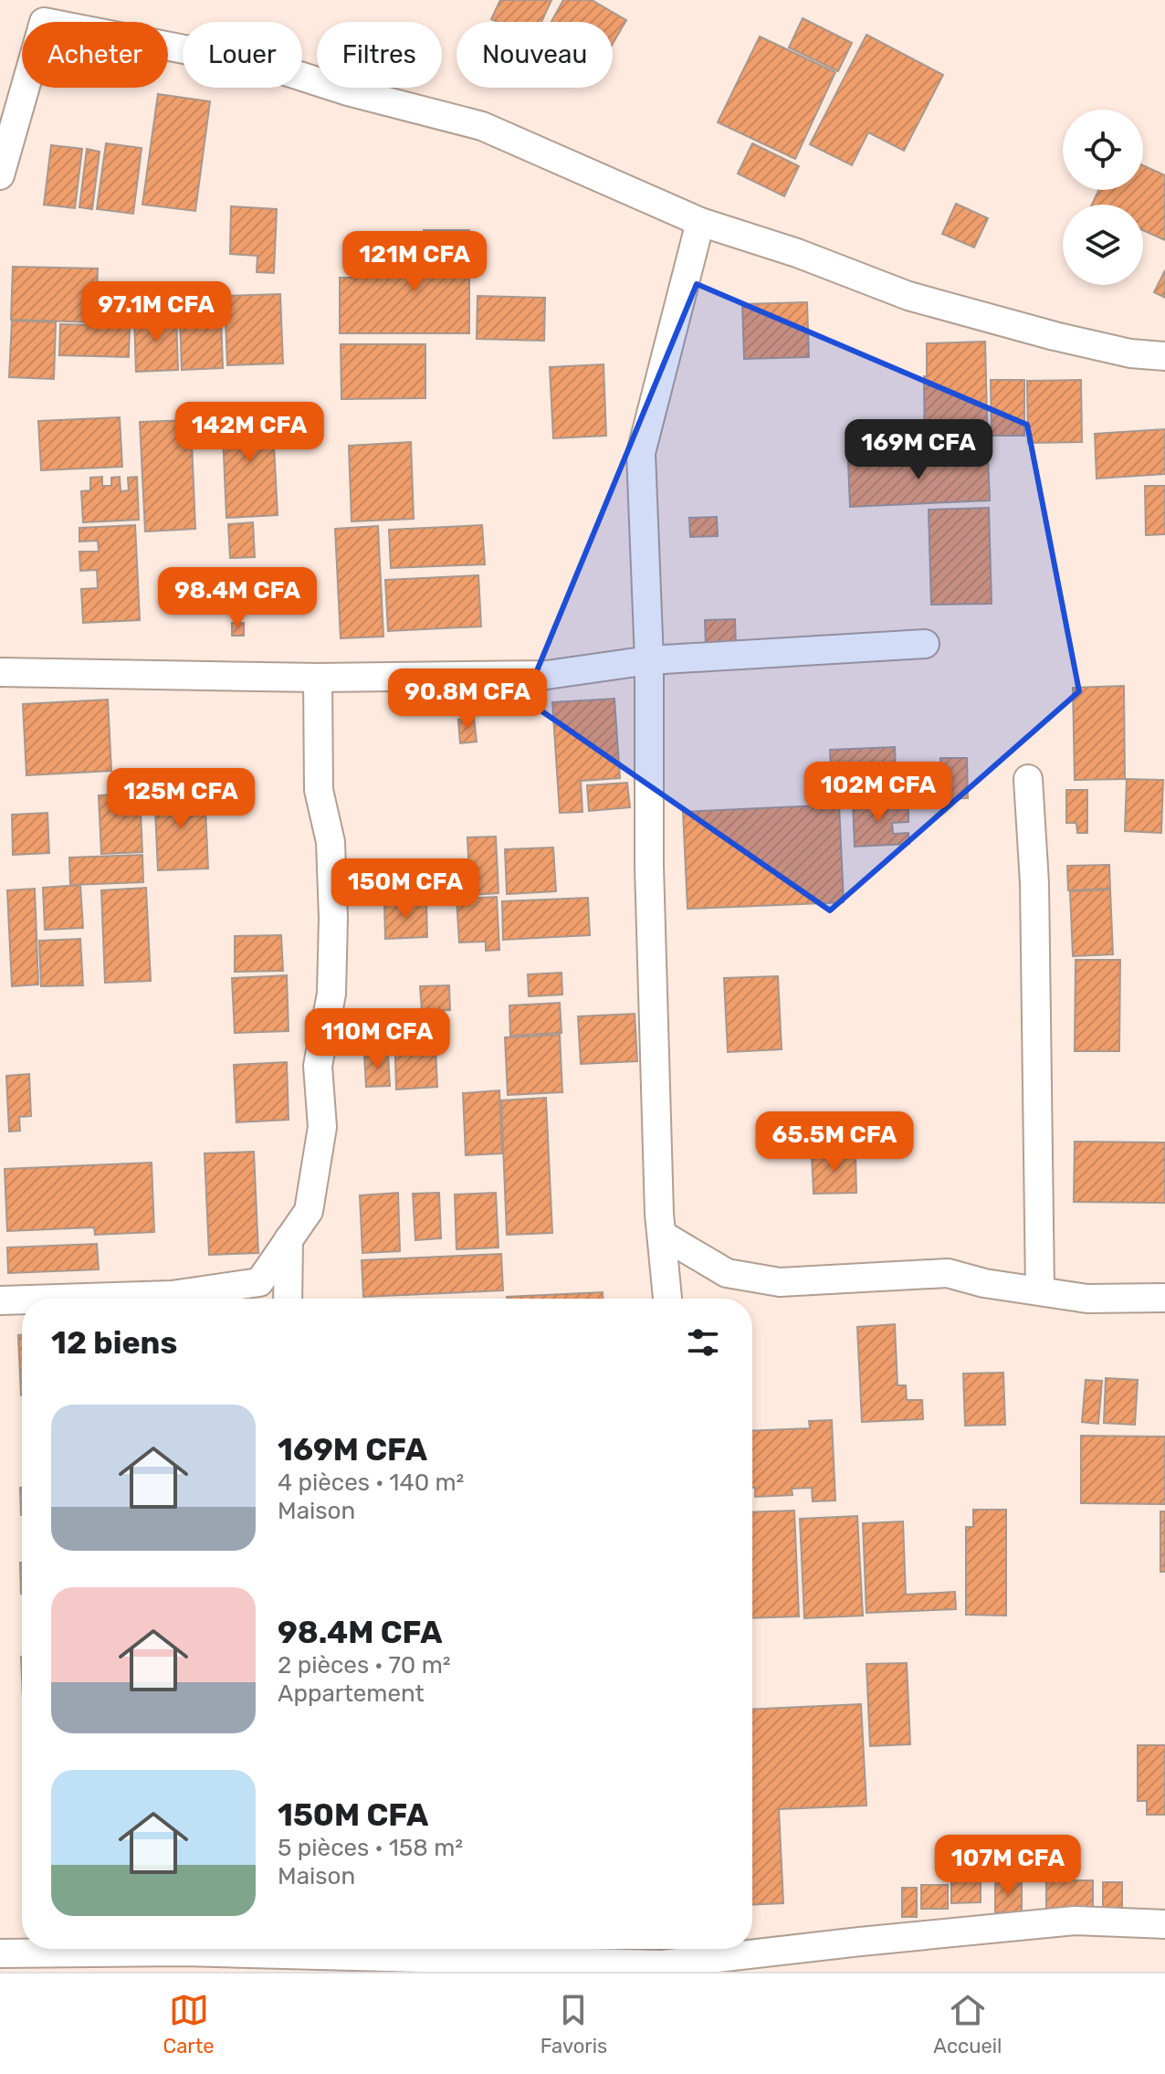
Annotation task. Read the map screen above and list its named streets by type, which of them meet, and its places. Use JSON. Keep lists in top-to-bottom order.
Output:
{
  "page": {
    "chip": [
      "Acheter",
      "Louer",
      "Filtres",
      "Nouveau"
    ],
    "price": [
      "121M CFA",
      "97.1M CFA",
      "142M CFA",
      "169M CFA",
      "98.4M CFA",
      "90.8M CFA",
      "102M CFA",
      "125M CFA",
      "150M CFA",
      "110M CFA",
      "65.5M CFA",
      "107M CFA"
    ],
    "heading": "12 biens",
    "list": [
      {
        "name": "169M CFA",
        "note": "4 pièces · 140 m² · Maison"
      },
      {
        "name": "98.4M CFA",
        "note": "2 pièces · 70 m² · Appartement"
      },
      {
        "name": "150M CFA",
        "note": "5 pièces · 158 m² · Maison"
      }
    ],
    "tabs": ["Carte", "Favoris", "Accueil"]
  }
}
